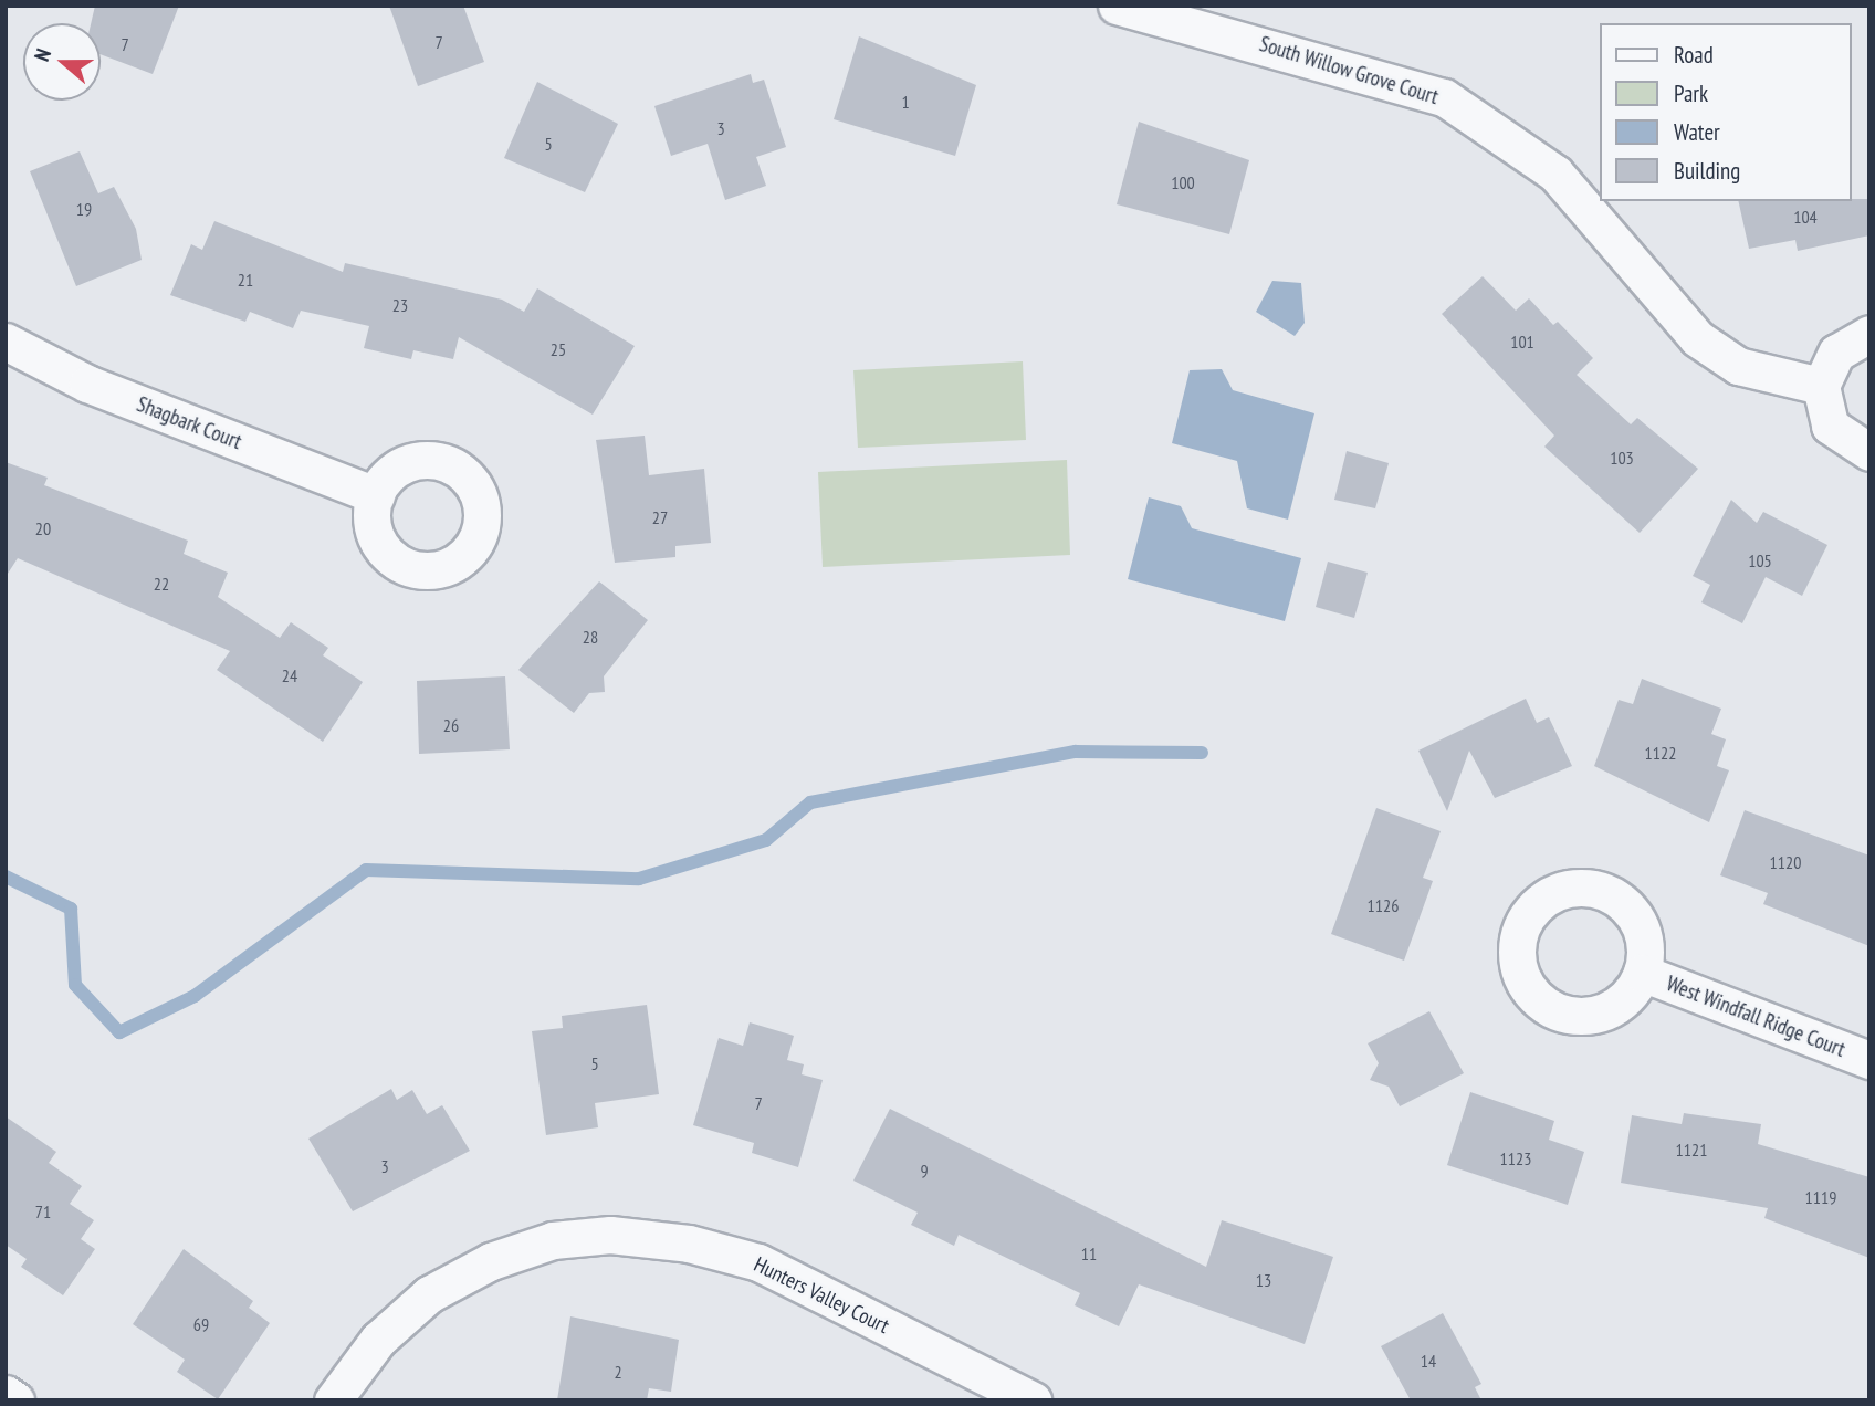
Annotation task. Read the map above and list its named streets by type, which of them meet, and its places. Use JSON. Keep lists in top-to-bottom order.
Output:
{
  "streets": {
    "street": [
      "South Willow Grove Court",
      "Shagbark Court",
      "West Windfall Ridge Court",
      "Hunters Valley Court"
    ]
  },
  "house_numbers": [
    "7",
    "7",
    "1",
    "3",
    "5",
    "100",
    "19",
    "104",
    "21",
    "23",
    "101",
    "25",
    "103",
    "27",
    "20",
    "105",
    "22",
    "28",
    "24",
    "26",
    "1122",
    "1120",
    "1126",
    "5",
    "7",
    "1121",
    "1123",
    "3",
    "9",
    "1119",
    "71",
    "11",
    "13",
    "69",
    "14",
    "2"
  ],
  "legend": [
    "Road",
    "Park",
    "Water",
    "Building"
  ],
  "north": "left"
}
